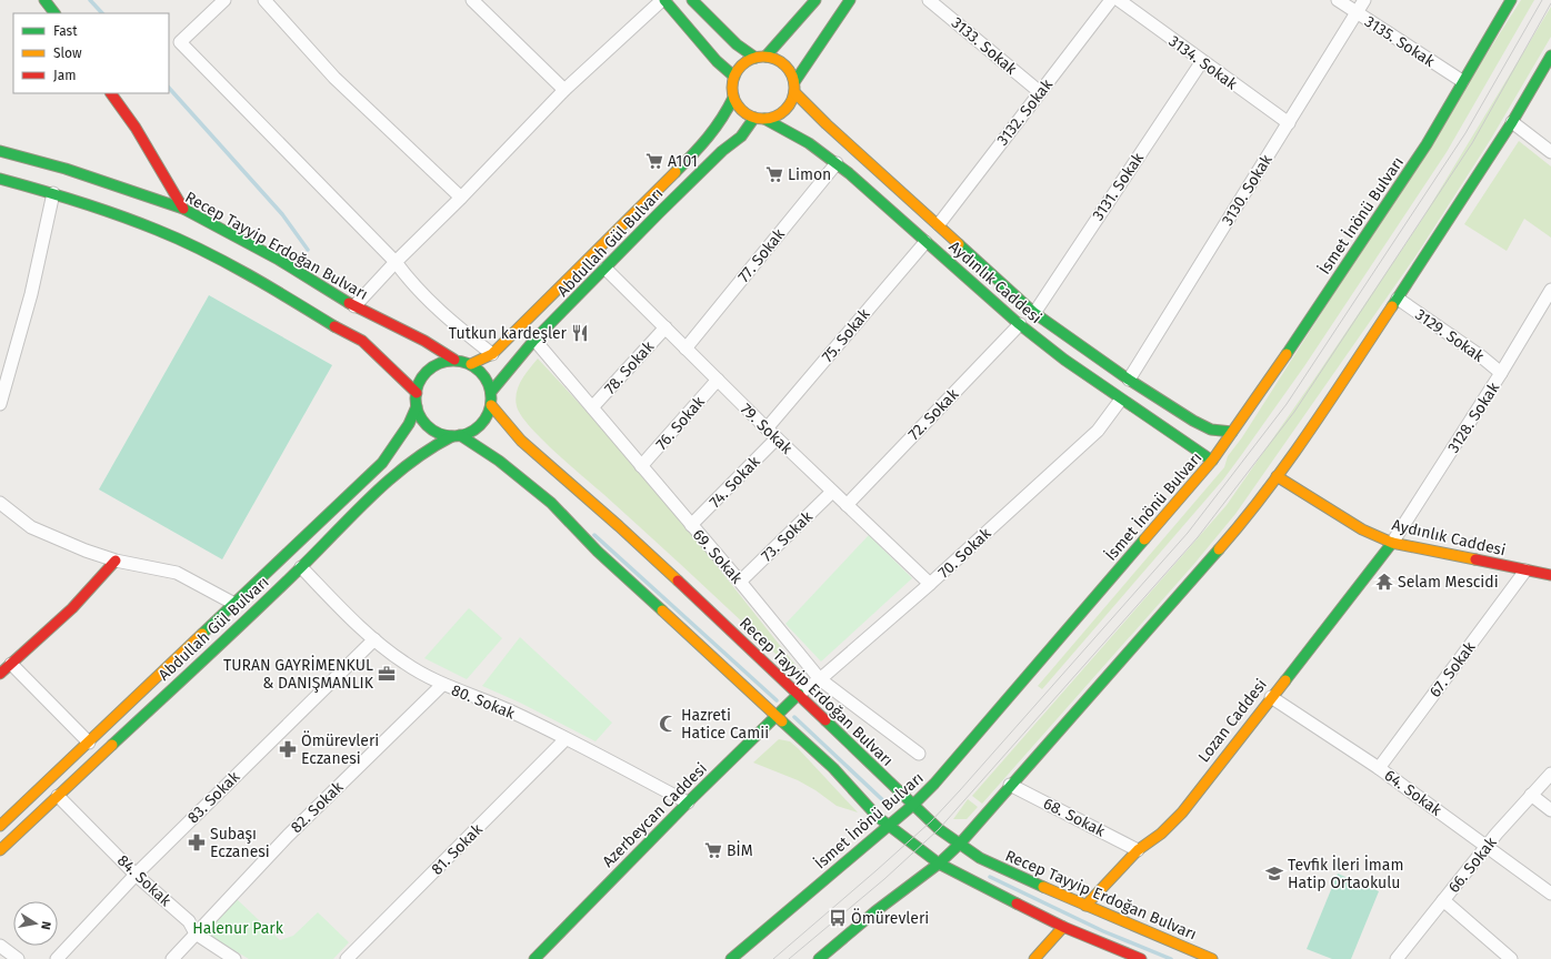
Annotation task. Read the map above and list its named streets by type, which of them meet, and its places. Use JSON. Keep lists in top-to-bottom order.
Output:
{
  "streets": {
    "main road": [
      "İsmet İnönü Bulvarı",
      "Abdullah Gül Bulvarı",
      "Recep Tayyip Erdoğan Bulvarı",
      "Aydınlık Caddesi",
      "Lozan Caddesi",
      "Azerbeycan Caddesi"
    ],
    "street": [
      "3135. Sokak",
      "3133. Sokak",
      "3134. Sokak",
      "3132. Sokak",
      "3131. Sokak",
      "3130. Sokak",
      "77. Sokak",
      "75. Sokak",
      "3129. Sokak",
      "78. Sokak",
      "72. Sokak",
      "3128. Sokak",
      "76. Sokak",
      "79. Sokak",
      "74. Sokak",
      "73. Sokak",
      "70. Sokak",
      "69. Sokak",
      "67. Sokak",
      "80. Sokak",
      "64. Sokak",
      "83. Sokak",
      "82. Sokak",
      "68. Sokak",
      "81. Sokak",
      "66. Sokak",
      "84. Sokak"
    ]
  },
  "crossings": [
    ["3135. Sokak", "3130. Sokak"],
    ["3135. Sokak", "İsmet İnönü Bulvarı"],
    ["3133. Sokak", "3132. Sokak"],
    ["3134. Sokak", "3131. Sokak"],
    ["3134. Sokak", "3130. Sokak"],
    ["3132. Sokak", "Aydınlık Caddesi"],
    ["3131. Sokak", "Aydınlık Caddesi"],
    ["3130. Sokak", "Aydınlık Caddesi"],
    ["İsmet İnönü Bulvarı", "Recep Tayyip Erdoğan Bulvarı"],
    ["İsmet İnönü Bulvarı", "Aydınlık Caddesi"],
    ["Abdullah Gül Bulvarı", "Recep Tayyip Erdoğan Bulvarı"],
    ["Abdullah Gül Bulvarı", "Aydınlık Caddesi"],
    ["Abdullah Gül Bulvarı", "79. Sokak"],
    ["Abdullah Gül Bulvarı", "69. Sokak"],
    ["Abdullah Gül Bulvarı", "80. Sokak"],
    ["Abdullah Gül Bulvarı", "84. Sokak"],
    ["Recep Tayyip Erdoğan Bulvarı", "70. Sokak"],
    ["Recep Tayyip Erdoğan Bulvarı", "Lozan Caddesi"],
    ["Recep Tayyip Erdoğan Bulvarı", "Azerbeycan Caddesi"],
    ["77. Sokak", "Aydınlık Caddesi"],
    ["77. Sokak", "79. Sokak"],
    ["Aydınlık Caddesi", "75. Sokak"],
    ["Aydınlık Caddesi", "72. Sokak"],
    ["Aydınlık Caddesi", "3128. Sokak"],
    ["Aydınlık Caddesi", "70. Sokak"],
    ["Aydınlık Caddesi", "67. Sokak"],
    ["Aydınlık Caddesi", "Lozan Caddesi"],
    ["75. Sokak", "79. Sokak"],
    ["3129. Sokak", "3128. Sokak"],
    ["78. Sokak", "79. Sokak"],
    ["78. Sokak", "69. Sokak"],
    ["72. Sokak", "79. Sokak"],
    ["3128. Sokak", "Lozan Caddesi"],
    ["76. Sokak", "79. Sokak"],
    ["76. Sokak", "69. Sokak"],
    ["79. Sokak", "74. Sokak"],
    ["79. Sokak", "73. Sokak"],
    ["79. Sokak", "70. Sokak"],
    ["74. Sokak", "69. Sokak"],
    ["73. Sokak", "69. Sokak"],
    ["70. Sokak", "69. Sokak"],
    ["70. Sokak", "Azerbeycan Caddesi"],
    ["67. Sokak", "64. Sokak"],
    ["80. Sokak", "83. Sokak"],
    ["80. Sokak", "82. Sokak"],
    ["80. Sokak", "Azerbeycan Caddesi"],
    ["80. Sokak", "81. Sokak"],
    ["Lozan Caddesi", "64. Sokak"],
    ["Lozan Caddesi", "68. Sokak"],
    ["64. Sokak", "66. Sokak"],
    ["83. Sokak", "84. Sokak"],
    ["82. Sokak", "84. Sokak"]
  ],
  "parks": ["Halenur Park"],
  "places": {
    "supermarket": ["A101", "Limon", "BİM"],
    "restaurant": ["Tutkun kardeşler"],
    "temple": ["Selam Mescidi"],
    "office": ["TURAN GAYRİMENKUL & DANIŞMANLIK"],
    "mosque": ["Hazreti Hatice Camii"],
    "pharmacy": ["Ömürevleri Eczanesi", "Subaşı Eczanesi"],
    "school or university": ["Tevfik İleri İmam Hatip Ortaokulu"],
    "bus stop": ["Ömürevleri"]
  },
  "legend": ["Fast", "Slow", "Jam"],
  "north": "right"
}
